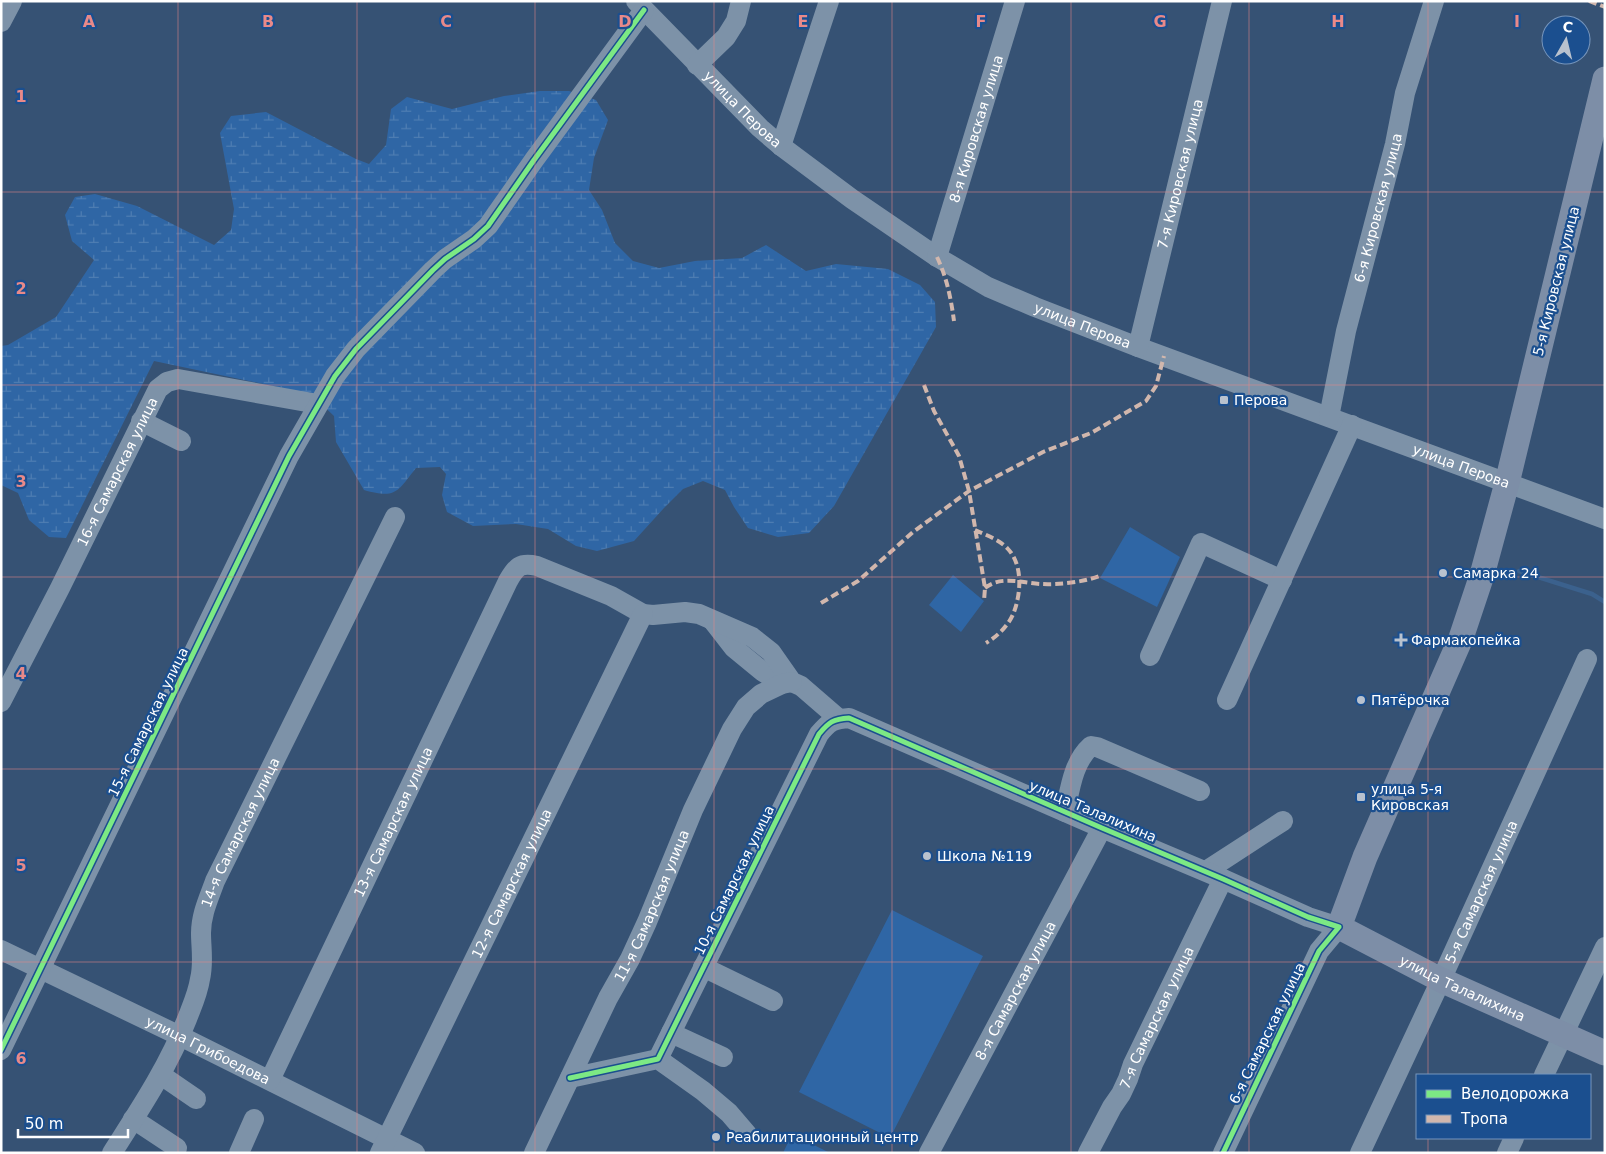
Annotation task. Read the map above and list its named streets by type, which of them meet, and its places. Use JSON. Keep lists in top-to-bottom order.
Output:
{
  "streets": {
    "main road": ["5-я Кировская улица", "улица Талалихина", "6-я Самарская улица"],
    "street": [
      "улица Перова",
      "8-я Кировская улица",
      "7-я Кировская улица",
      "6-я Кировская улица",
      "16-я Самарская улица",
      "15-я Самарская улица",
      "13-я Самарская улица",
      "14-я Самарская улица",
      "10-я Самарская улица",
      "12-я Самарская улица",
      "5-я Самарская улица",
      "11-я Самарская улица",
      "8-я Самарская улица",
      "7-я Самарская улица",
      "улица Грибоедова"
    ]
  },
  "crossings": [
    ["улица Перова", "8-я Кировская улица"],
    ["улица Перова", "7-я Кировская улица"],
    ["улица Перова", "6-я Кировская улица"],
    ["улица Перова", "5-я Кировская улица"],
    ["улица Перова", "15-я Самарская улица"],
    ["улица Перова", "6-я Самарская улица"],
    ["5-я Кировская улица", "6-я Самарская улица"],
    ["16-я Самарская улица", "15-я Самарская улица"],
    ["15-я Самарская улица", "улица Грибоедова"],
    ["улица Талалихина", "10-я Самарская улица"],
    ["улица Талалихина", "5-я Самарская улица"],
    ["улица Талалихина", "8-я Самарская улица"],
    ["улица Талалихина", "7-я Самарская улица"],
    ["улица Талалихина", "6-я Самарская улица"],
    ["13-я Самарская улица", "12-я Самарская улица"],
    ["13-я Самарская улица", "улица Грибоедова"],
    ["14-я Самарская улица", "улица Грибоедова"],
    ["12-я Самарская улица", "улица Грибоедова"]
  ],
  "places": {
    "transit": ["Перова", "улица 5-я Кировская"],
    "other": [
      "Самарка 24",
      "Пятёрочка",
      "Школа №119",
      "Реабилитационный центр"
    ],
    "health": ["Фармакопейка"]
  },
  "legend": ["Велодорожка", "Тропа"],
  "scale_bar": "50 m",
  "north": "top",
  "grid": {
    "columns": [
      "A",
      "B",
      "C",
      "D",
      "E",
      "F",
      "G",
      "H",
      "I"
    ],
    "rows": [
      "1",
      "2",
      "3",
      "4",
      "5",
      "6"
    ]
  }
}
